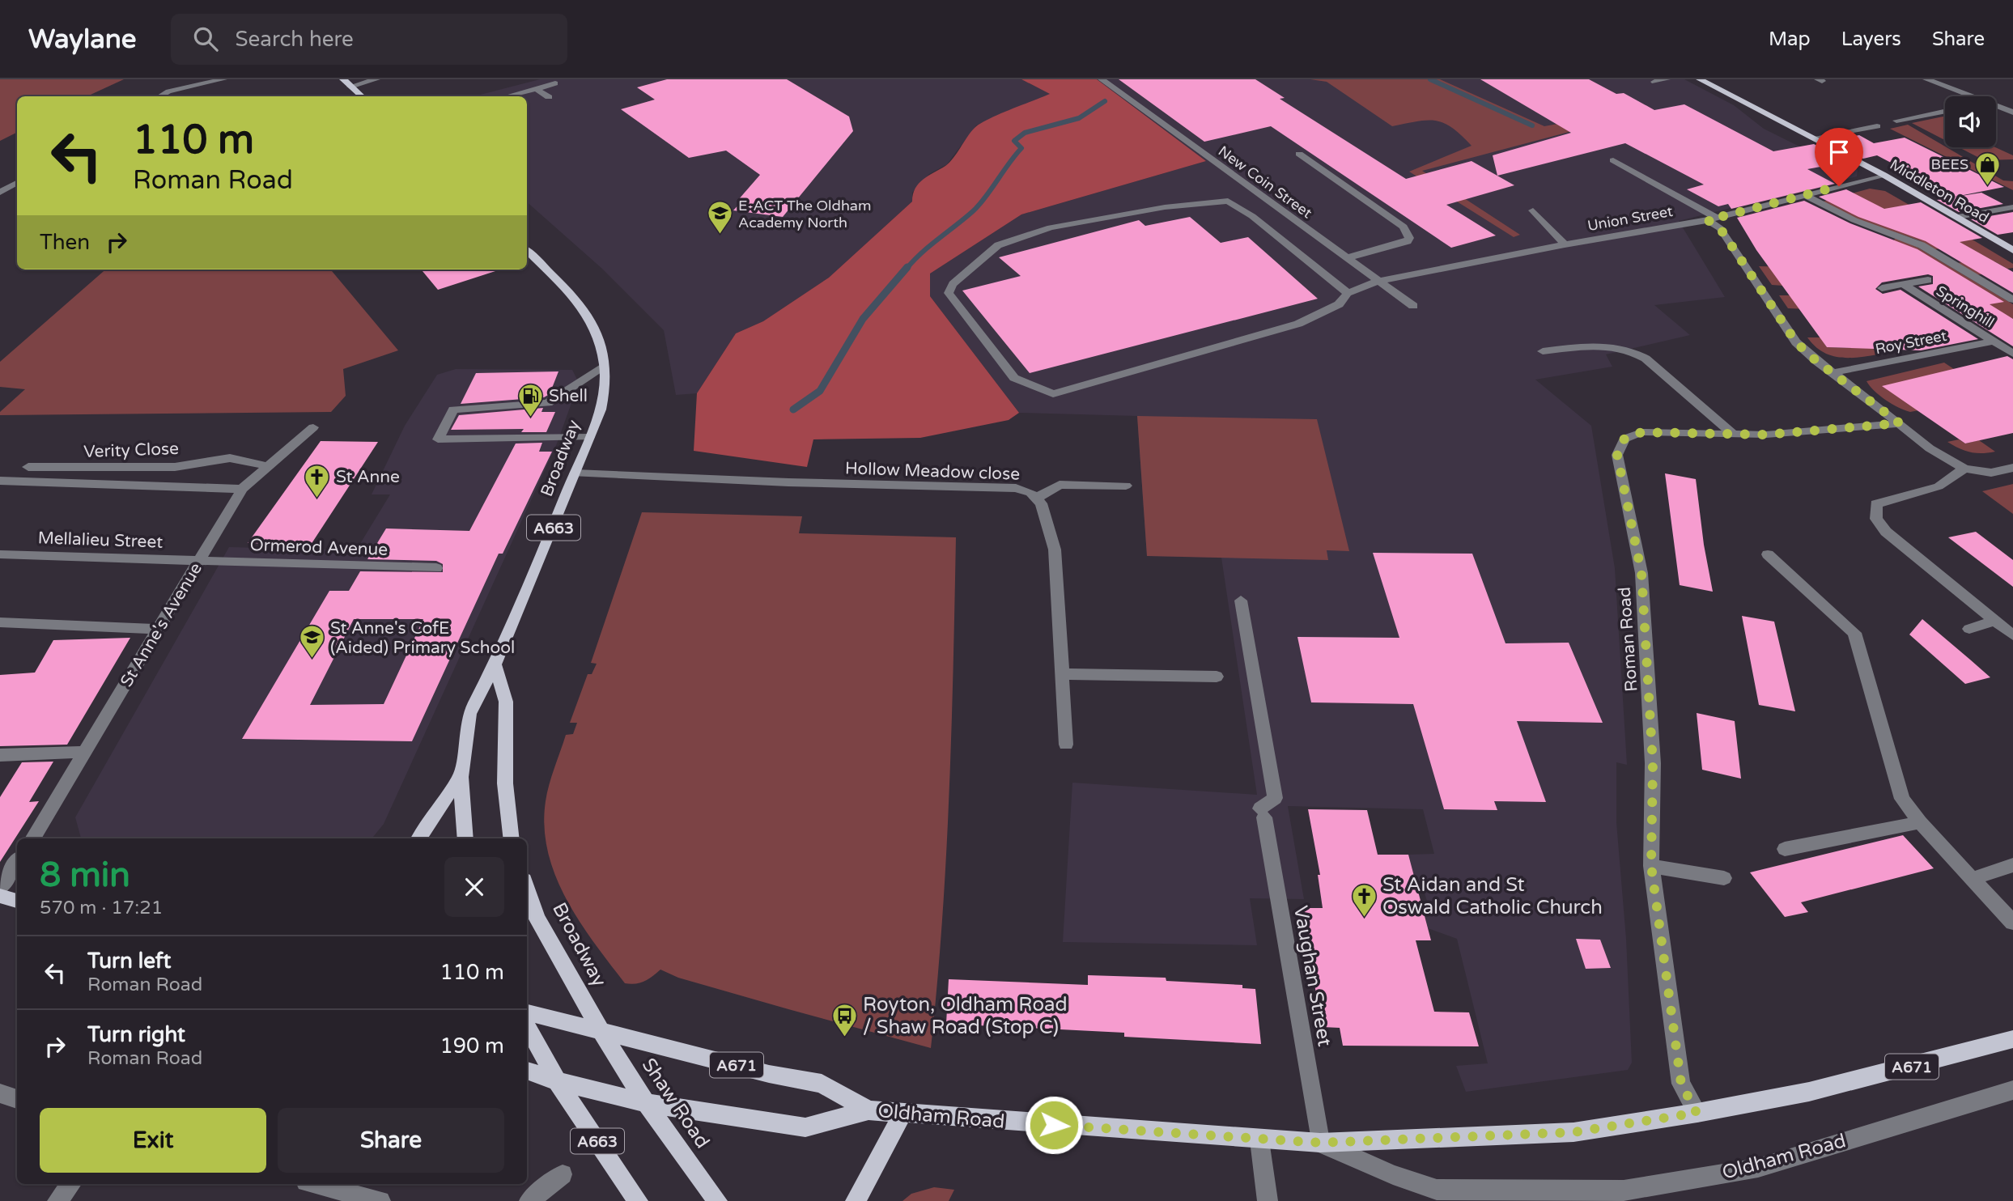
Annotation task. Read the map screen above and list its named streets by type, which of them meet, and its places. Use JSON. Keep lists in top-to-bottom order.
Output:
{
  "streets": {
    "main road": [
      "Middleton Road",
      "Broadway",
      "A663",
      "A671",
      "Shaw Road",
      "Oldham Road"
    ],
    "street": [
      "New Coin Street",
      "Union Street",
      "Springhill",
      "Roy Street",
      "Verity Close",
      "Hollow Meadow close",
      "Mellalieu Street",
      "Ormerod Avenue",
      "St Anne's Avenue",
      "Roman Road",
      "Vaughan Street"
    ]
  },
  "crossings": [
    ["New Coin Street", "Union Street"],
    ["Middleton Road", "Union Street"],
    ["Springhill", "Roy Street"],
    ["Verity Close", "St Anne's Avenue"],
    ["Broadway", "Hollow Meadow close"],
    ["Broadway", "Shaw Road"],
    ["Broadway", "Oldham Road"],
    ["A663", "Oldham Road"],
    ["Mellalieu Street", "Ormerod Avenue"],
    ["Mellalieu Street", "St Anne's Avenue"],
    ["Ormerod Avenue", "St Anne's Avenue"],
    ["Roman Road", "Oldham Road"],
    ["Vaughan Street", "Oldham Road"],
    ["Shaw Road", "Oldham Road"]
  ],
  "places": {
    "shop": ["BEES"],
    "school or university": ["E-ACT The Oldham Academy North", "St Anne's CofE (Aided) Primary School"],
    "fuel station": ["Shell"],
    "church": ["St Anne", "St Aidan and St Oswald Catholic Church"],
    "bus stop": ["Royton, Oldham Road / Shaw Road (Stop C)"]
  },
  "page": {
    "header": "Waylane",
    "search": "Search here",
    "nav": ["Map", "Layers", "Share"],
    "turn": ["110 m", "Roman Road"],
    "then": "Then",
    "heading": ["8 min", "570 m · 17:21"],
    "list": [
      {
        "name": "Turn left",
        "note": "Roman Road",
        "value": "110 m"
      },
      {
        "name": "Turn right",
        "note": "Roman Road",
        "value": "190 m"
      }
    ],
    "buttons": ["Exit", "Share"]
  }
}
